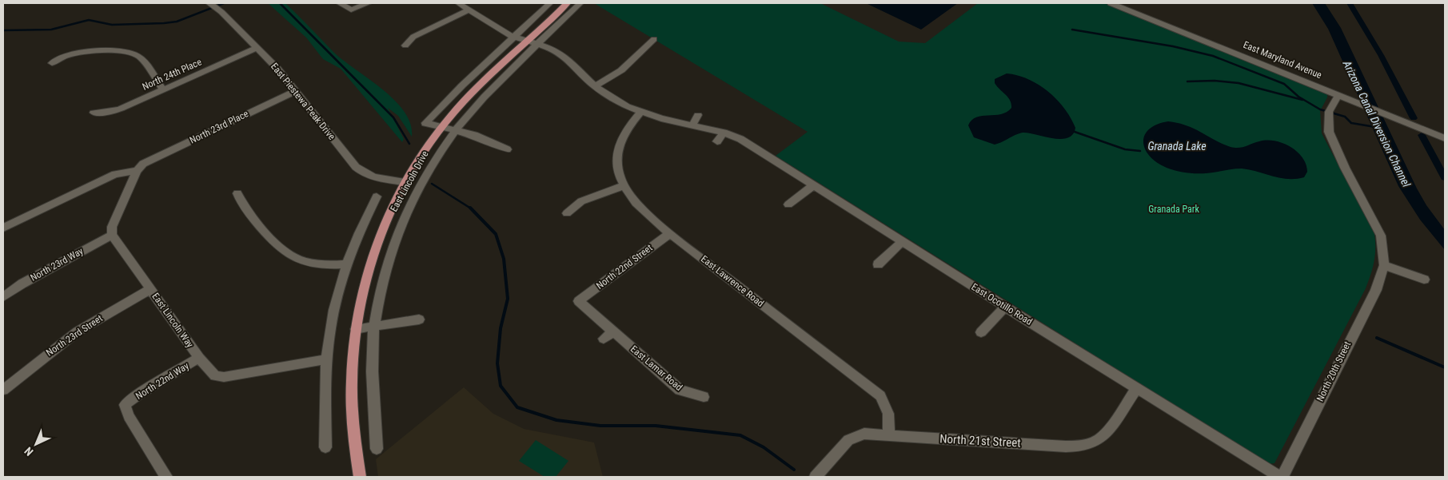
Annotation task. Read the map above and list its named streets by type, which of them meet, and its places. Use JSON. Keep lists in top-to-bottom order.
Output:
{
  "streets": {
    "main road": ["East Lincoln Drive"],
    "street": [
      "East Maryland Avenue",
      "North 24th Place",
      "East Piestewa Peak Drive",
      "North 23rd Place",
      "North 23rd Way",
      "North 22nd Street",
      "East Lawrence Road",
      "East Ocotillo Road",
      "East Lincoln Way",
      "North 23rd Street",
      "East Lamar Road",
      "North 20th Street",
      "North 22nd Way",
      "North 21st Street"
    ]
  },
  "crossings": [
    ["East Maryland Avenue", "North 20th Street"],
    ["North 24th Place", "East Piestewa Peak Drive"],
    ["East Piestewa Peak Drive", "North 23rd Place"],
    ["East Piestewa Peak Drive", "East Lincoln Drive"],
    ["East Lincoln Drive", "East Ocotillo Road"],
    ["North 23rd Way", "East Lincoln Way"],
    ["North 22nd Street", "East Lawrence Road"],
    ["North 22nd Street", "East Lamar Road"],
    ["East Lawrence Road", "East Ocotillo Road"],
    ["East Lawrence Road", "North 21st Street"],
    ["East Ocotillo Road", "North 20th Street"],
    ["East Ocotillo Road", "North 21st Street"],
    ["East Lincoln Way", "North 23rd Street"],
    ["East Lincoln Way", "North 22nd Way"]
  ],
  "water": ["Arizona Canal Diversion Channel", "Granada Lake"],
  "parks": ["Granada Park"],
  "north": "bottom left"
}
